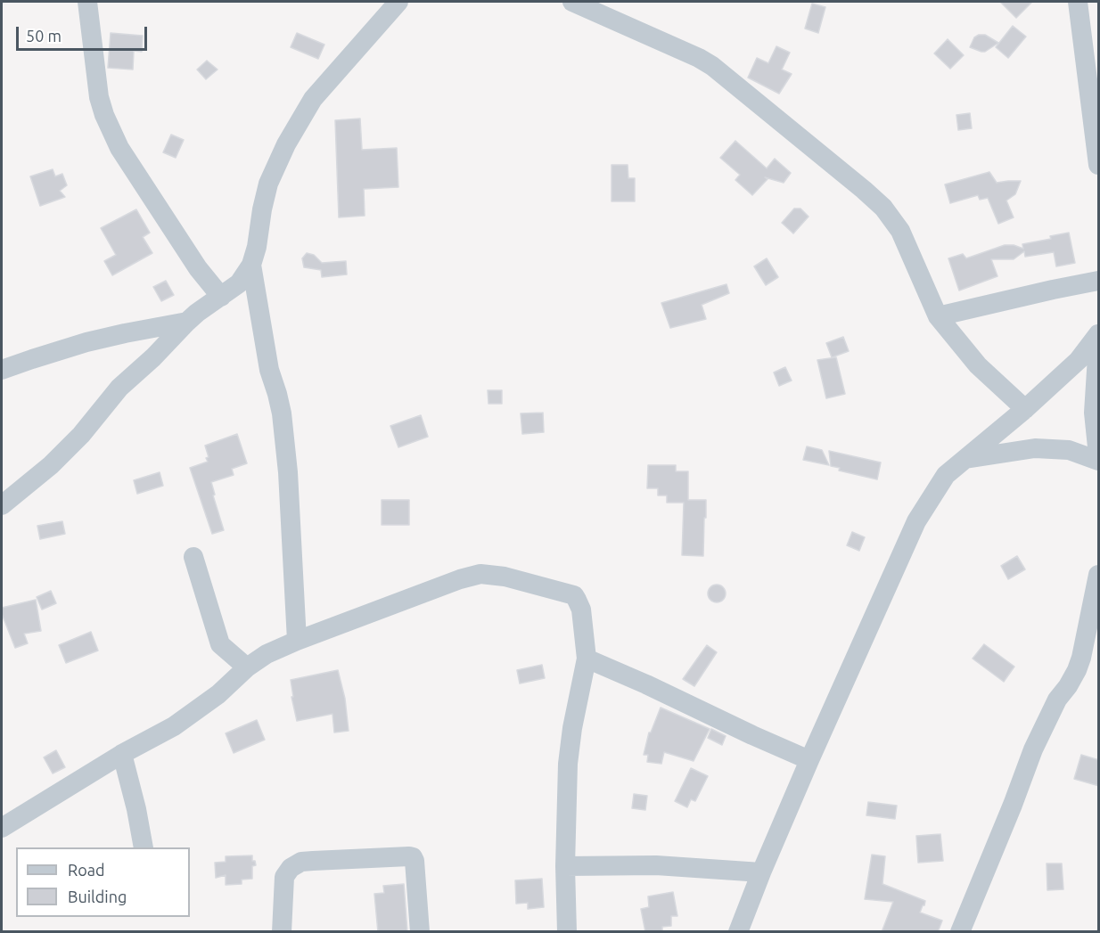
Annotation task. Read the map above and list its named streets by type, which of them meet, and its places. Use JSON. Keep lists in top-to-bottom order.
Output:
{
  "legend": ["Road", "Building"],
  "scale_bar": "50 m"
}
